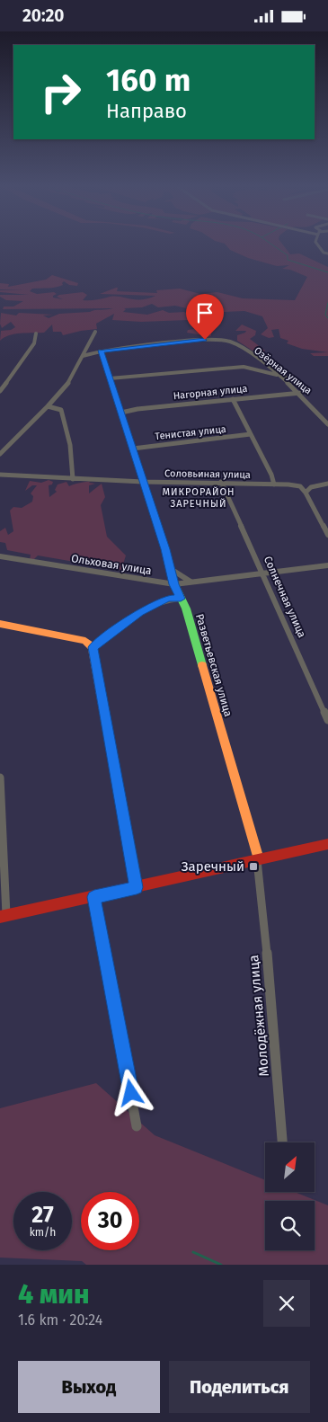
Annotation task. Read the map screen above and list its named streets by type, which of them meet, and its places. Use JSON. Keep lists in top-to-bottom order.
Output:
{
  "streets": {
    "street": [
      "Озёрная улица",
      "Нагорная улица",
      "Тенистая улица",
      "Соловьиная улица",
      "Ольховая улица",
      "Солнечная улица",
      "Разветьевская улица",
      "Молодёжная улица"
    ]
  },
  "crossings": [
    ["Озёрная улица", "Нагорная улица"],
    ["Озёрная улица", "Разветьевская улица"],
    ["Нагорная улица", "Разветьевская улица"],
    ["Тенистая улица", "Разветьевская улица"],
    ["Соловьиная улица", "Солнечная улица"],
    ["Соловьиная улица", "Разветьевская улица"],
    ["Ольховая улица", "Солнечная улица"],
    ["Ольховая улица", "Разветьевская улица"],
    ["Разветьевская улица", "Молодёжная улица"]
  ],
  "districts": ["МИКРОРАЙОН ЗАРЕЧНЫЙ"],
  "places": {
    "transit": ["Заречный"]
  },
  "north": "top right",
  "page": {
    "status": "20:20",
    "turn": ["160 m", "Направо"],
    "speed": "27 km/h",
    "limit": "30",
    "heading": ["4 мин", "1.6 km · 20:24"],
    "buttons": ["Выход", "Поделиться"]
  }
}
